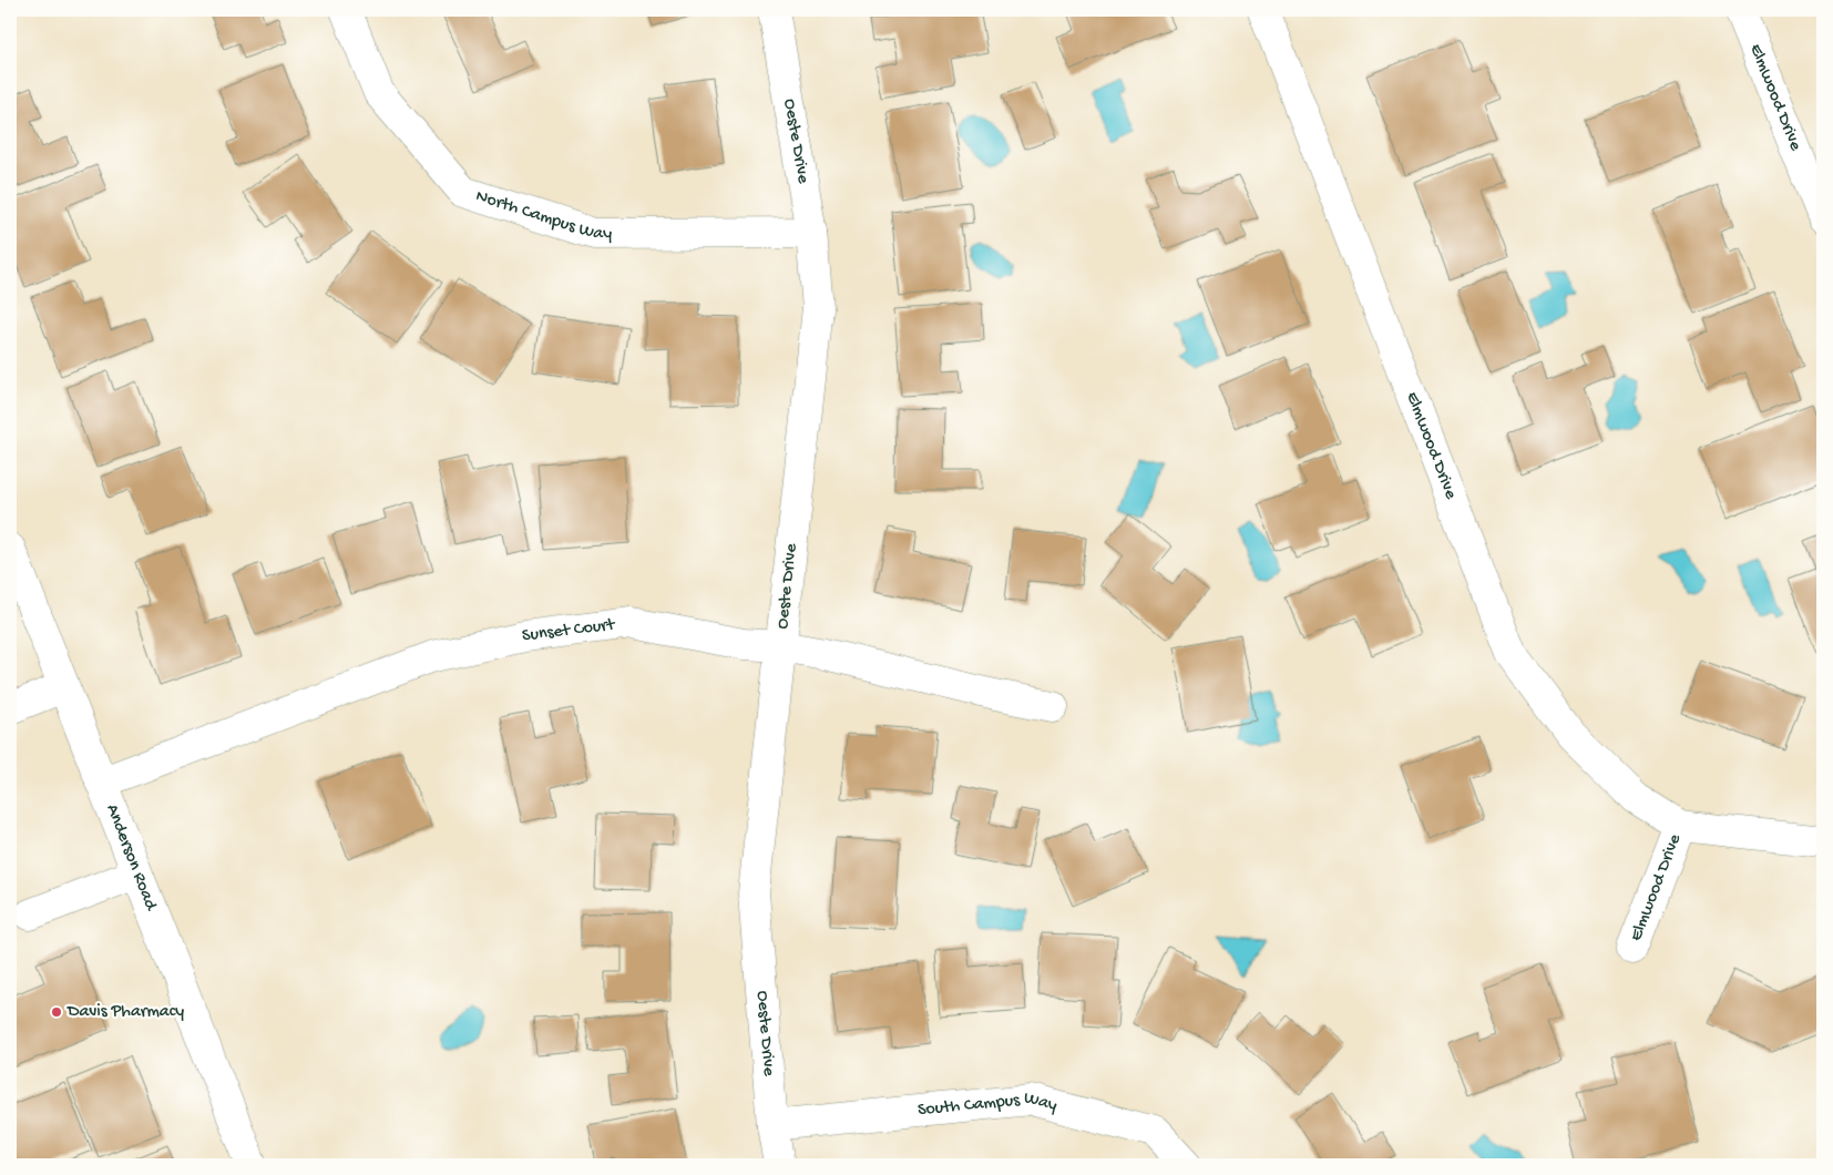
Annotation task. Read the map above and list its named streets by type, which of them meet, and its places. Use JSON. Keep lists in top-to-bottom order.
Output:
{
  "streets": {
    "street": [
      "Elmwood Drive",
      "Oeste Drive",
      "North Campus Way",
      "Sunset Court",
      "Anderson Road",
      "South Campus Way"
    ]
  },
  "crossings": [
    ["Oeste Drive", "North Campus Way"],
    ["Oeste Drive", "Sunset Court"],
    ["Oeste Drive", "South Campus Way"],
    ["Sunset Court", "Anderson Road"]
  ],
  "places": ["Davis Pharmacy"]
}
